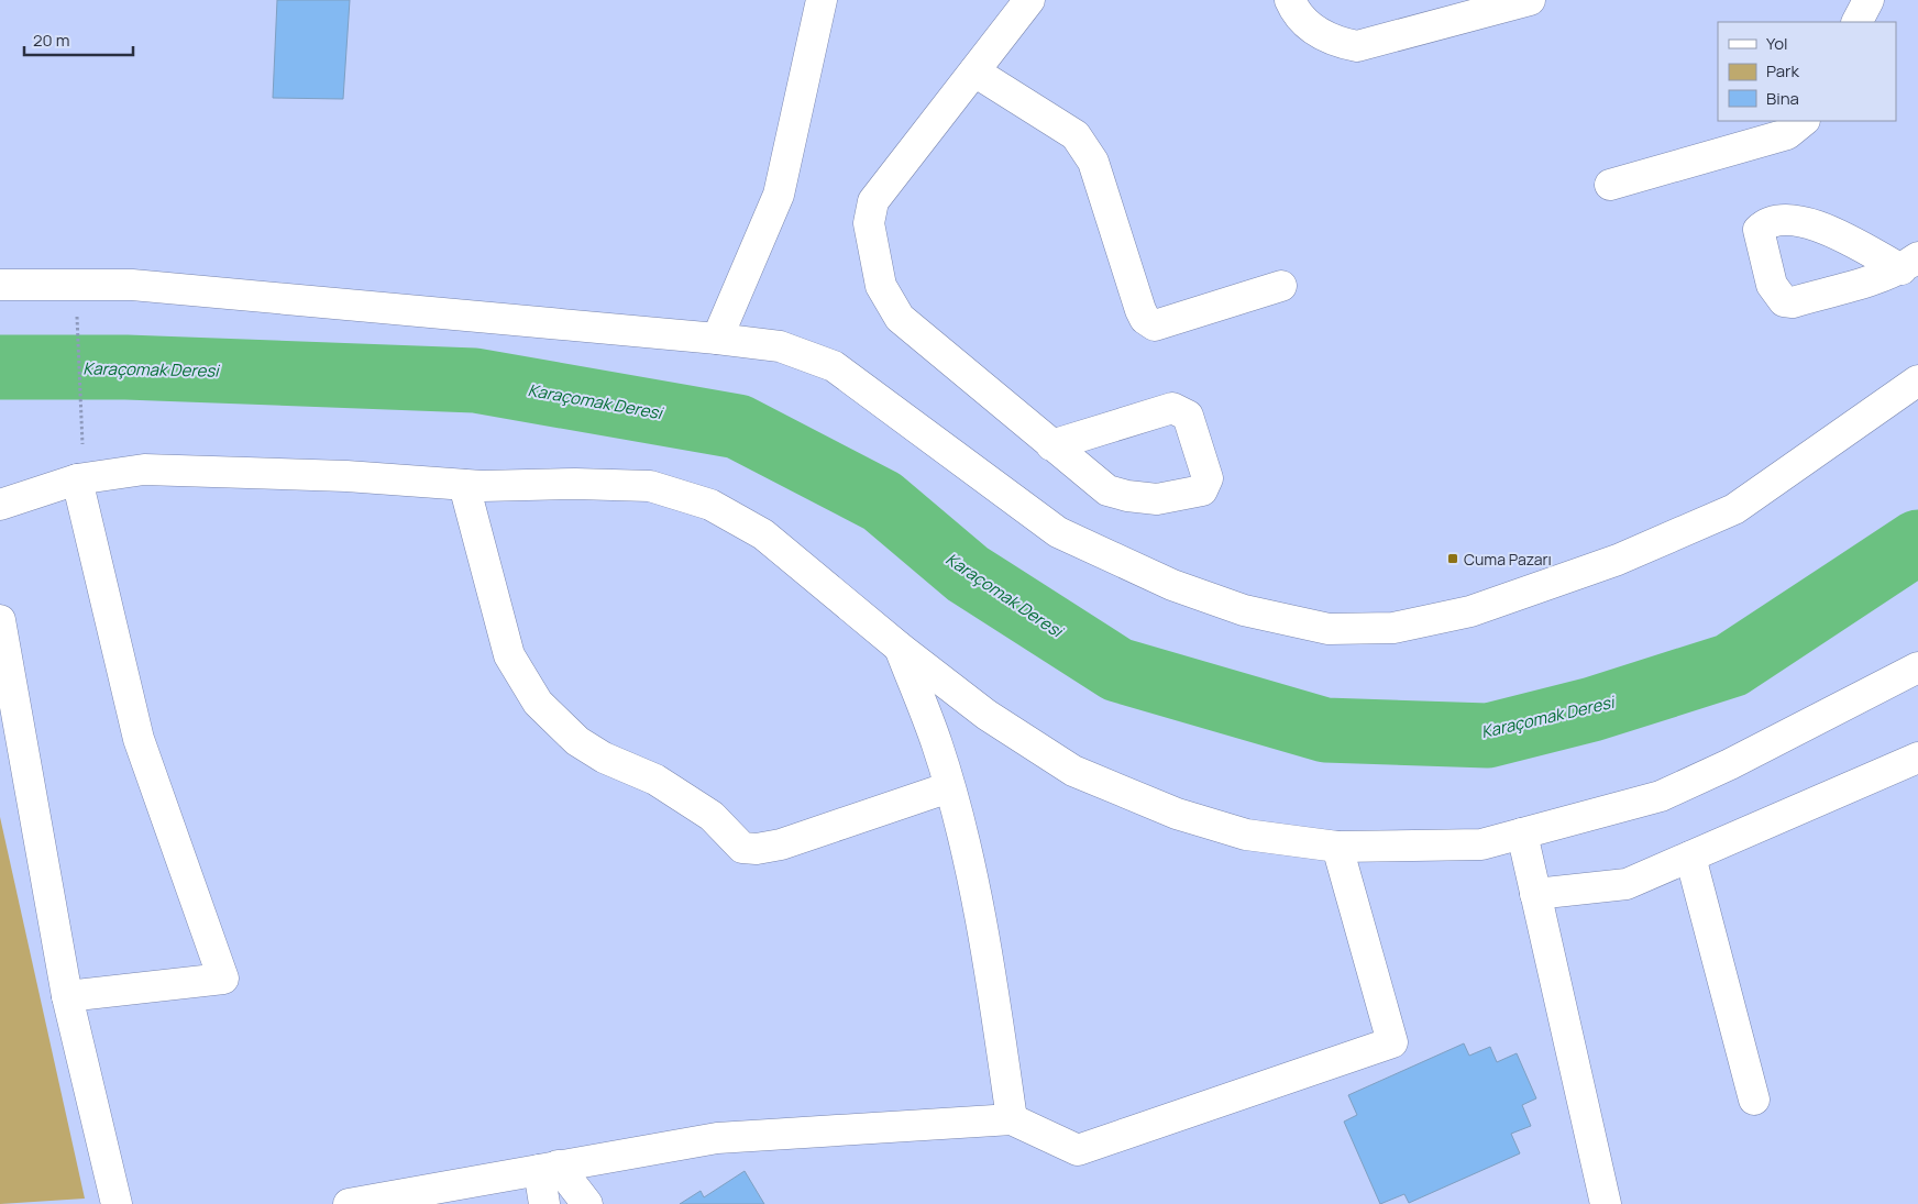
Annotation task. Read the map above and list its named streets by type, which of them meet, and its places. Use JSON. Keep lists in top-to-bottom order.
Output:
{
  "water": ["Karaçomak Deresi"],
  "places": {
    "transit": ["Cuma Pazarı"]
  },
  "legend": ["Yol", "Park", "Bina"],
  "scale_bar": "20 m"
}
